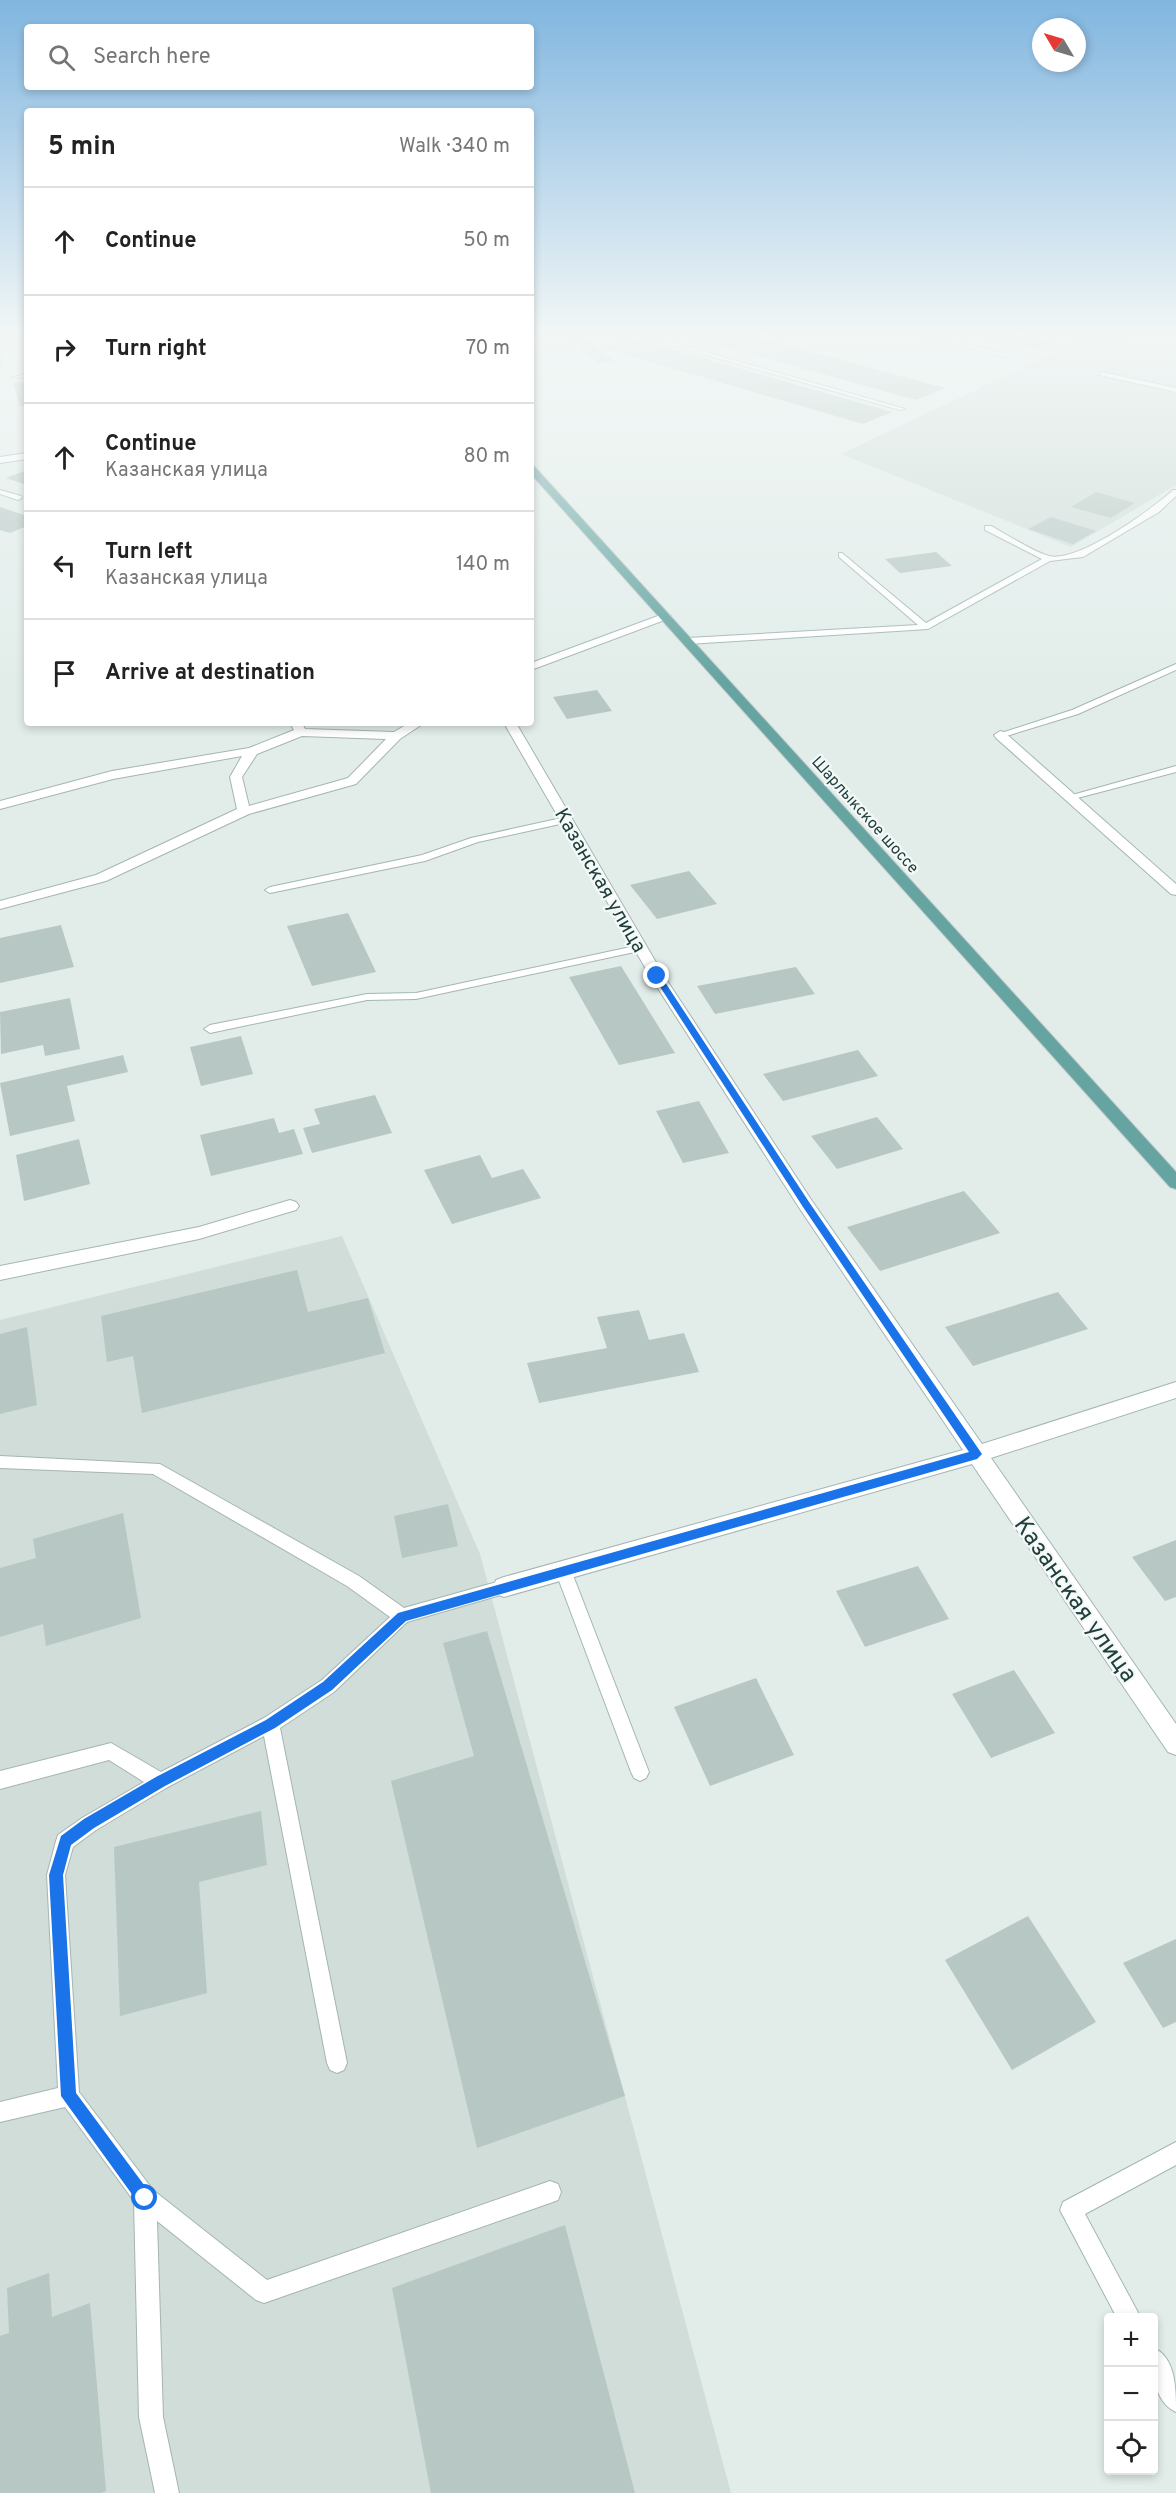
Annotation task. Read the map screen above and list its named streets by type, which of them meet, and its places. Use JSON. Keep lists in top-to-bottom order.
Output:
{
  "streets": {
    "main road": ["Шарлыкское шоссе"],
    "street": ["Казанская улица"]
  },
  "north": "top left",
  "page": {
    "search": "Search here",
    "heading": ["5 min", "Walk · 340 m"],
    "list": [
      ["Continue", "50 m"],
      ["Turn right", "70 m"],
      ["Continue", "Казанская улица", "80 m"],
      ["Turn left", "Казанская улица", "140 m"],
      "Arrive at destination"
    ],
    "map_buttons": ["+", "−"]
  }
}
